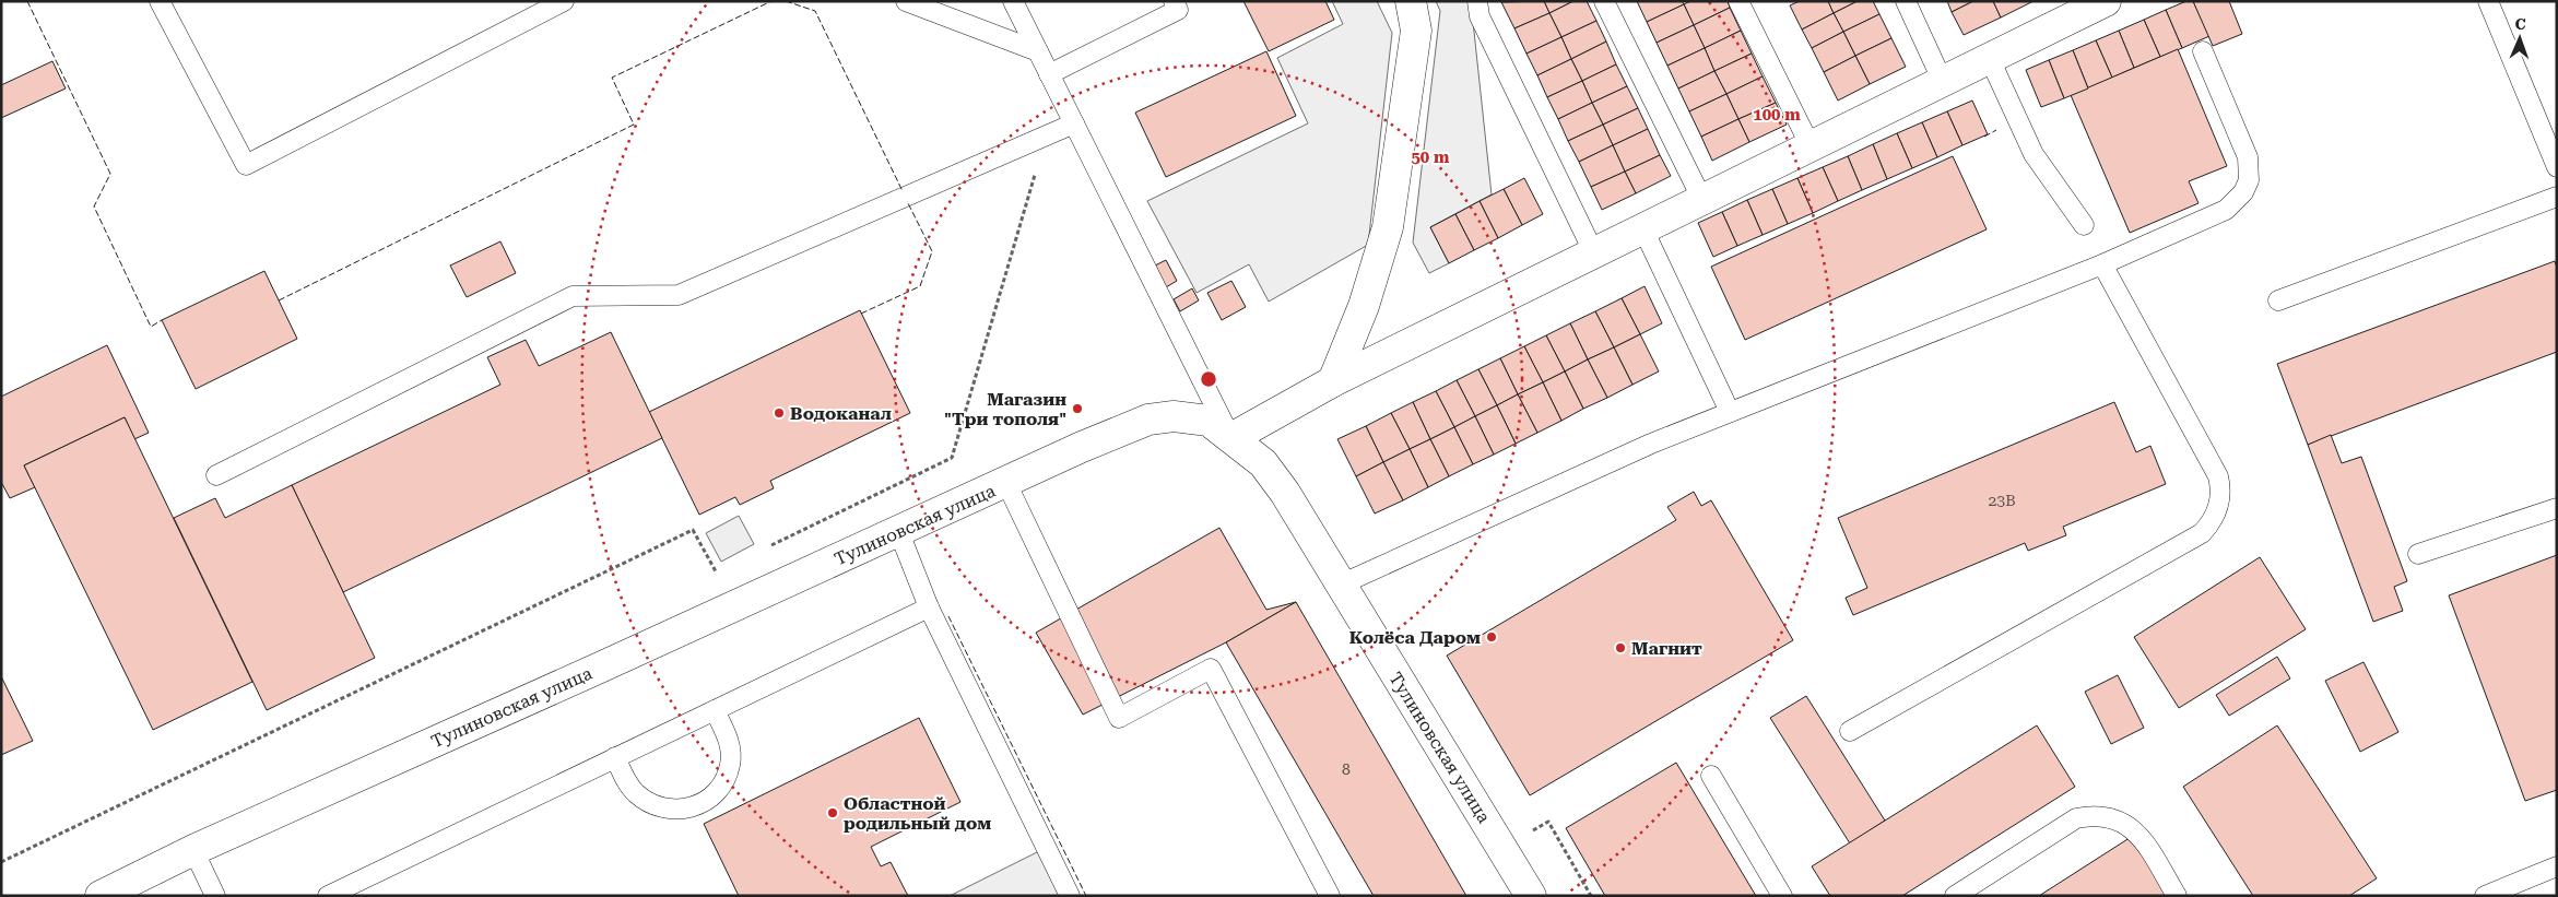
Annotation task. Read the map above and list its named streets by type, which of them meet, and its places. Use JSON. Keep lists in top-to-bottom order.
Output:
{
  "streets": {
    "street": ["Тулиновская улица"]
  },
  "places": [
    "Магазин \"Три тополя\"",
    "Водоканал",
    "Колёса Даром",
    "Магнит",
    "Областной родильный дом"
  ],
  "house_numbers": ["23В", "8"],
  "north": "top",
  "rings": ["100 m", "50 m"]
}
